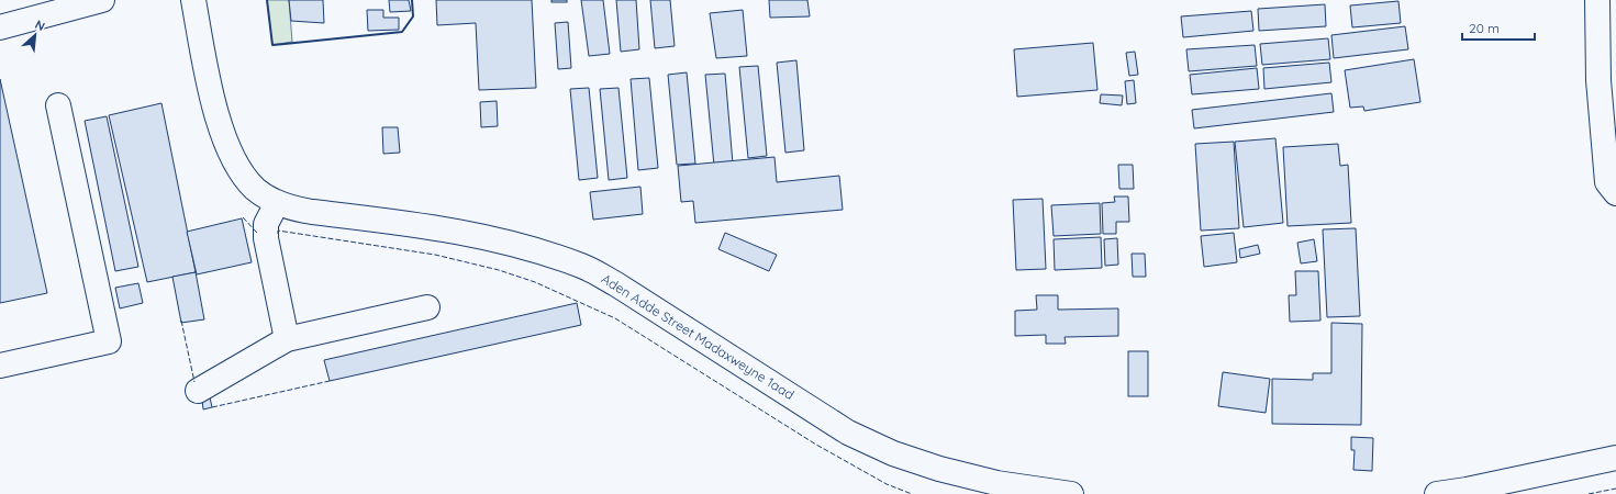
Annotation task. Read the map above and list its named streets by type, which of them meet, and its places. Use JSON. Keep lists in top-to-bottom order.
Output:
{
  "streets": {
    "street": ["Aden Adde Street Madaxweyne 1aad"]
  },
  "scale_bar": "20 m",
  "north": "top right"
}
